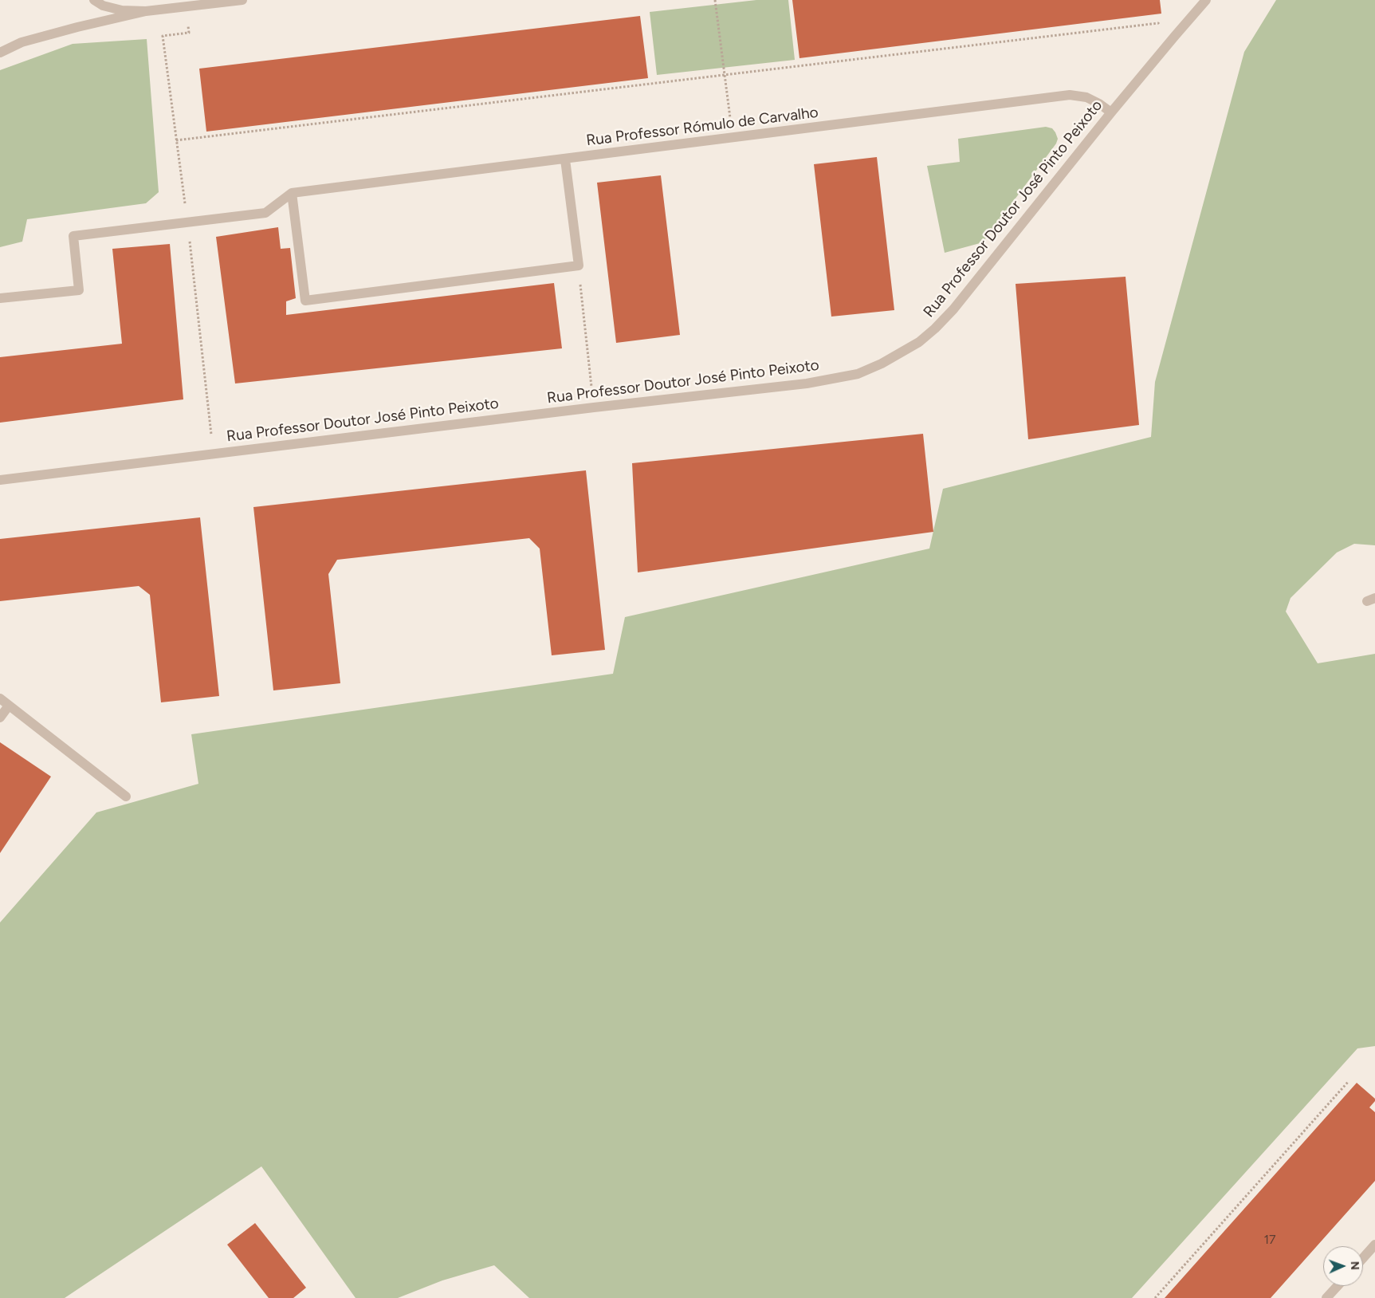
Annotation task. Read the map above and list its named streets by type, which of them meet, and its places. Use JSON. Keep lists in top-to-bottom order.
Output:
{
  "streets": {
    "street": ["Rua Professor Rómulo de Carvalho", "Rua Professor Doutor José Pinto Peixoto"]
  },
  "crossings": [
    ["Rua Professor Rómulo de Carvalho", "Rua Professor Doutor José Pinto Peixoto"]
  ],
  "house_numbers": ["17"],
  "north": "right"
}
